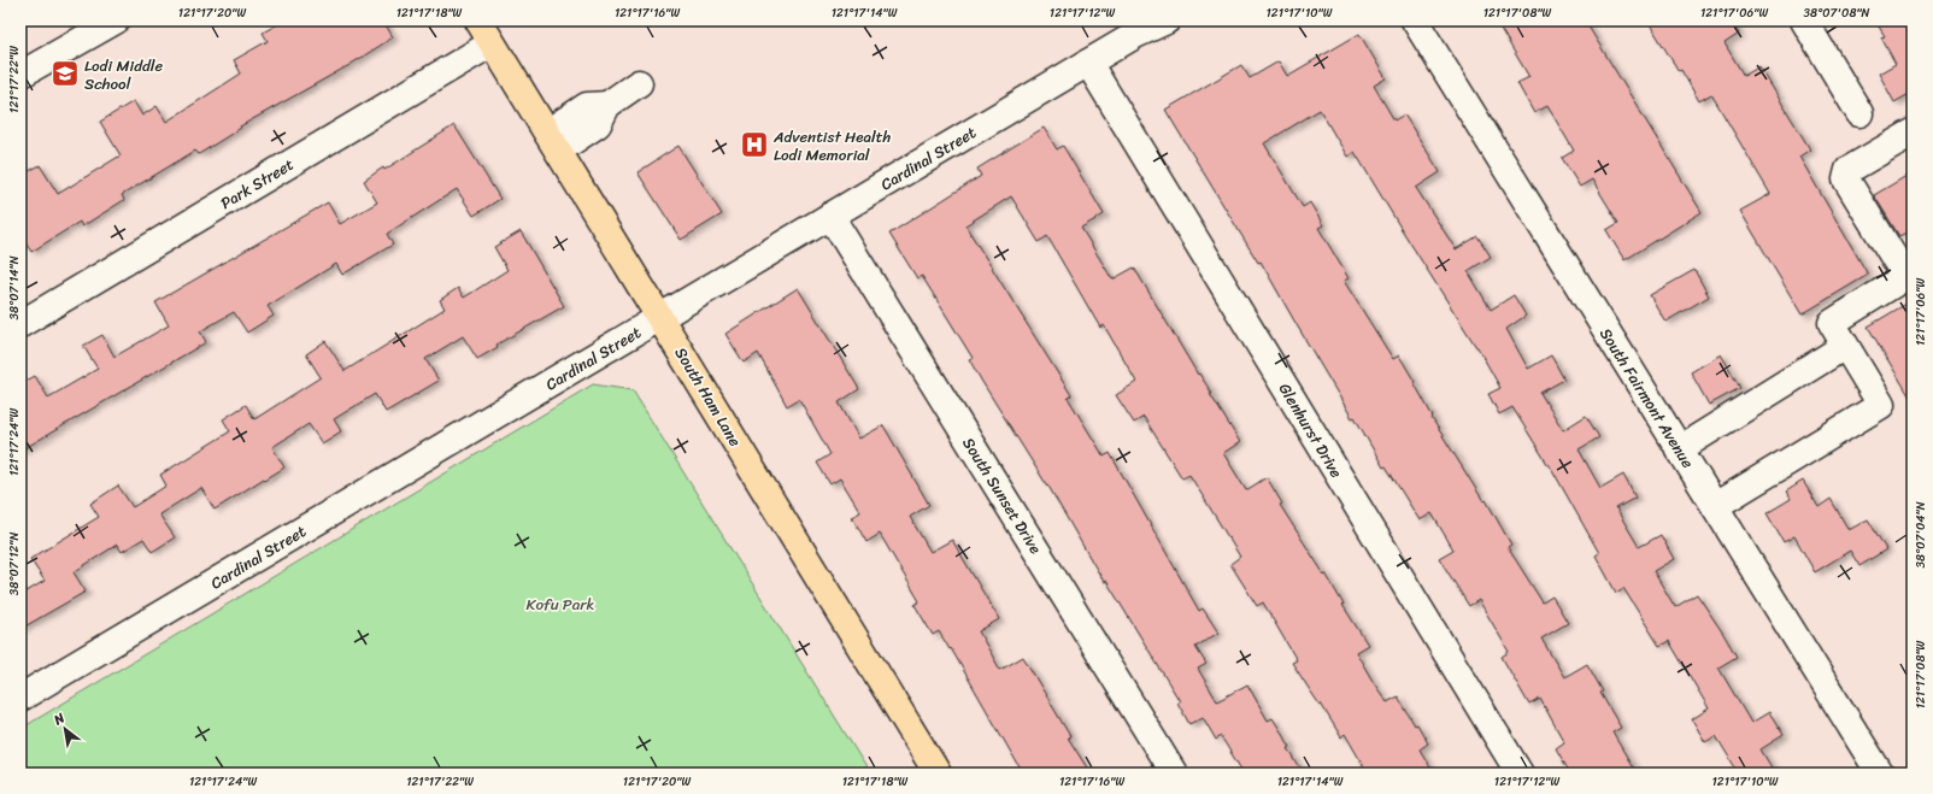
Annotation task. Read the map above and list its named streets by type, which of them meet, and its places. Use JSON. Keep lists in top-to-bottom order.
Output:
{
  "streets": {
    "main road": ["South Ham Lane"],
    "street": [
      "Cardinal Street",
      "Park Street",
      "South Fairmont Avenue",
      "Glenhurst Drive",
      "South Sunset Drive"
    ]
  },
  "crossings": [
    ["Cardinal Street", "South Ham Lane"],
    ["Cardinal Street", "Glenhurst Drive"],
    ["Cardinal Street", "South Sunset Drive"],
    ["Park Street", "South Ham Lane"]
  ],
  "parks": ["Kofu Park"],
  "places": {
    "school or university": ["Lodi Middle School"],
    "hospital": ["Adventist Health Lodi Memorial"]
  },
  "north": "top left",
  "coordinates": [
    "121°17'20\"W",
    "121°17'18\"W",
    "121°17'16\"W",
    "121°17'14\"W",
    "121°17'12\"W",
    "121°17'10\"W",
    "121°17'08\"W",
    "121°17'06\"W",
    "38°07'08\"N",
    "121°17'22\"W",
    "38°07'14\"N",
    "121°17'24\"W",
    "38°07'04\"N",
    "38°07'12\"N"
  ]
}
